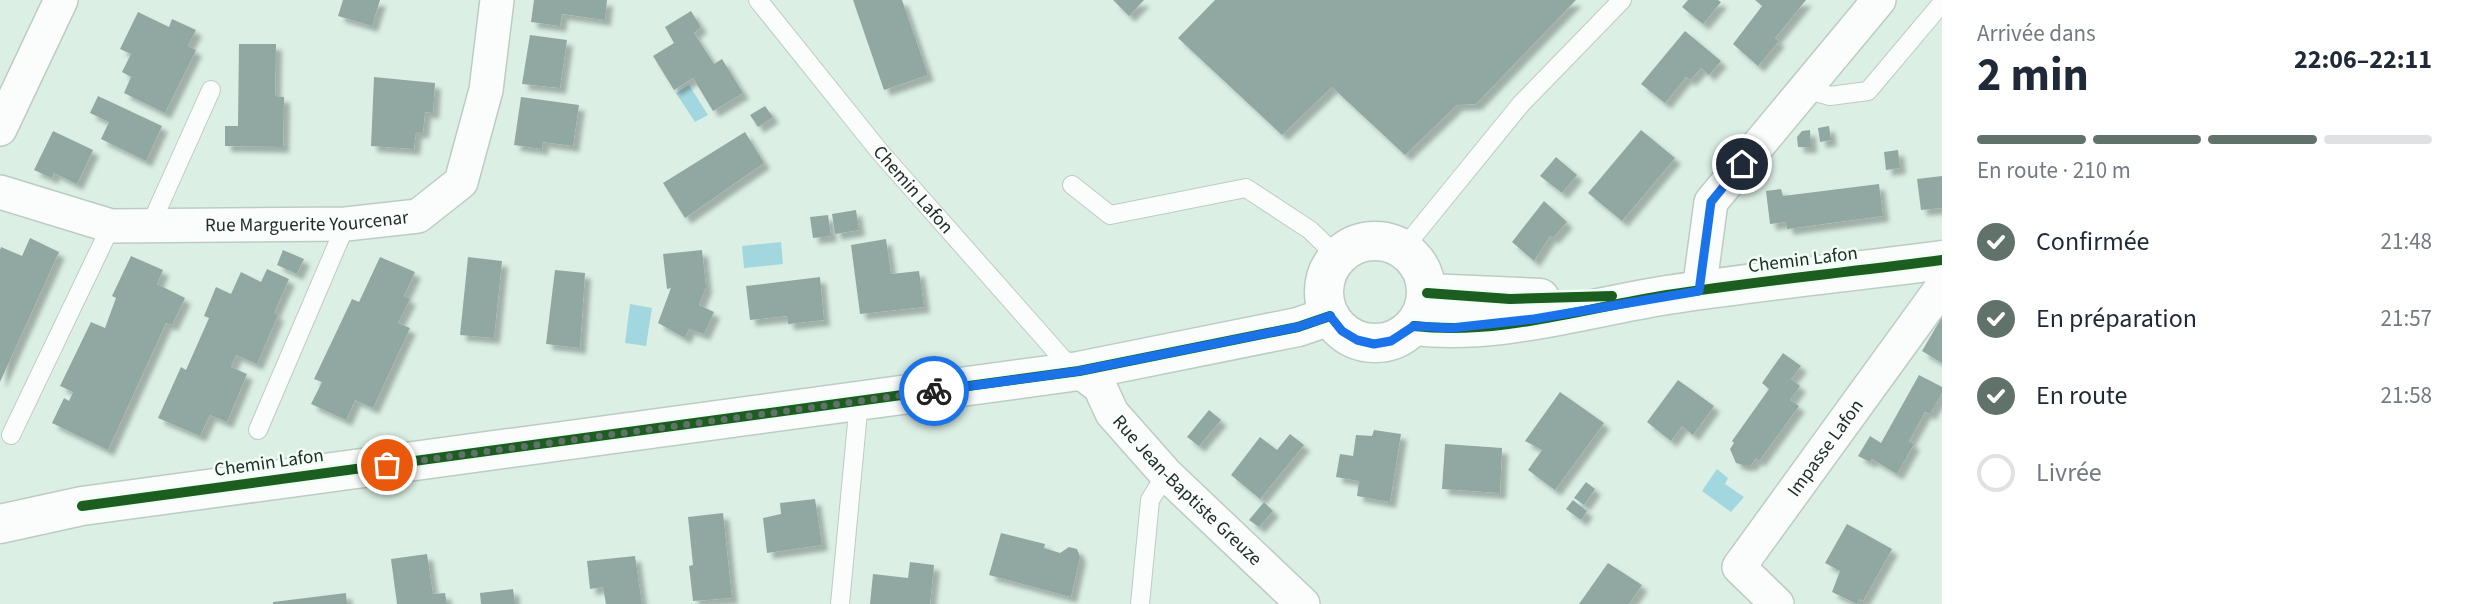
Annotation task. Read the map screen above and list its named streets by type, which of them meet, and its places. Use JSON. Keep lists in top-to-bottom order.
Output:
{
  "streets": {
    "street": [
      "Chemin Lafon",
      "Rue Marguerite Yourcenar",
      "Impasse Lafon",
      "Rue Jean-Baptiste Greuze"
    ]
  },
  "crossings": [
    ["Chemin Lafon", "Rue Jean-Baptiste Greuze"]
  ],
  "page": {
    "heading": ["2 min", "Arrivée dans", "22:06–22:11"],
    "bar": "En route · 210 m",
    "list": [
      ["Confirmée", "21:48"],
      ["En préparation", "21:57"],
      ["En route", "21:58"],
      "Livrée"
    ]
  }
}
